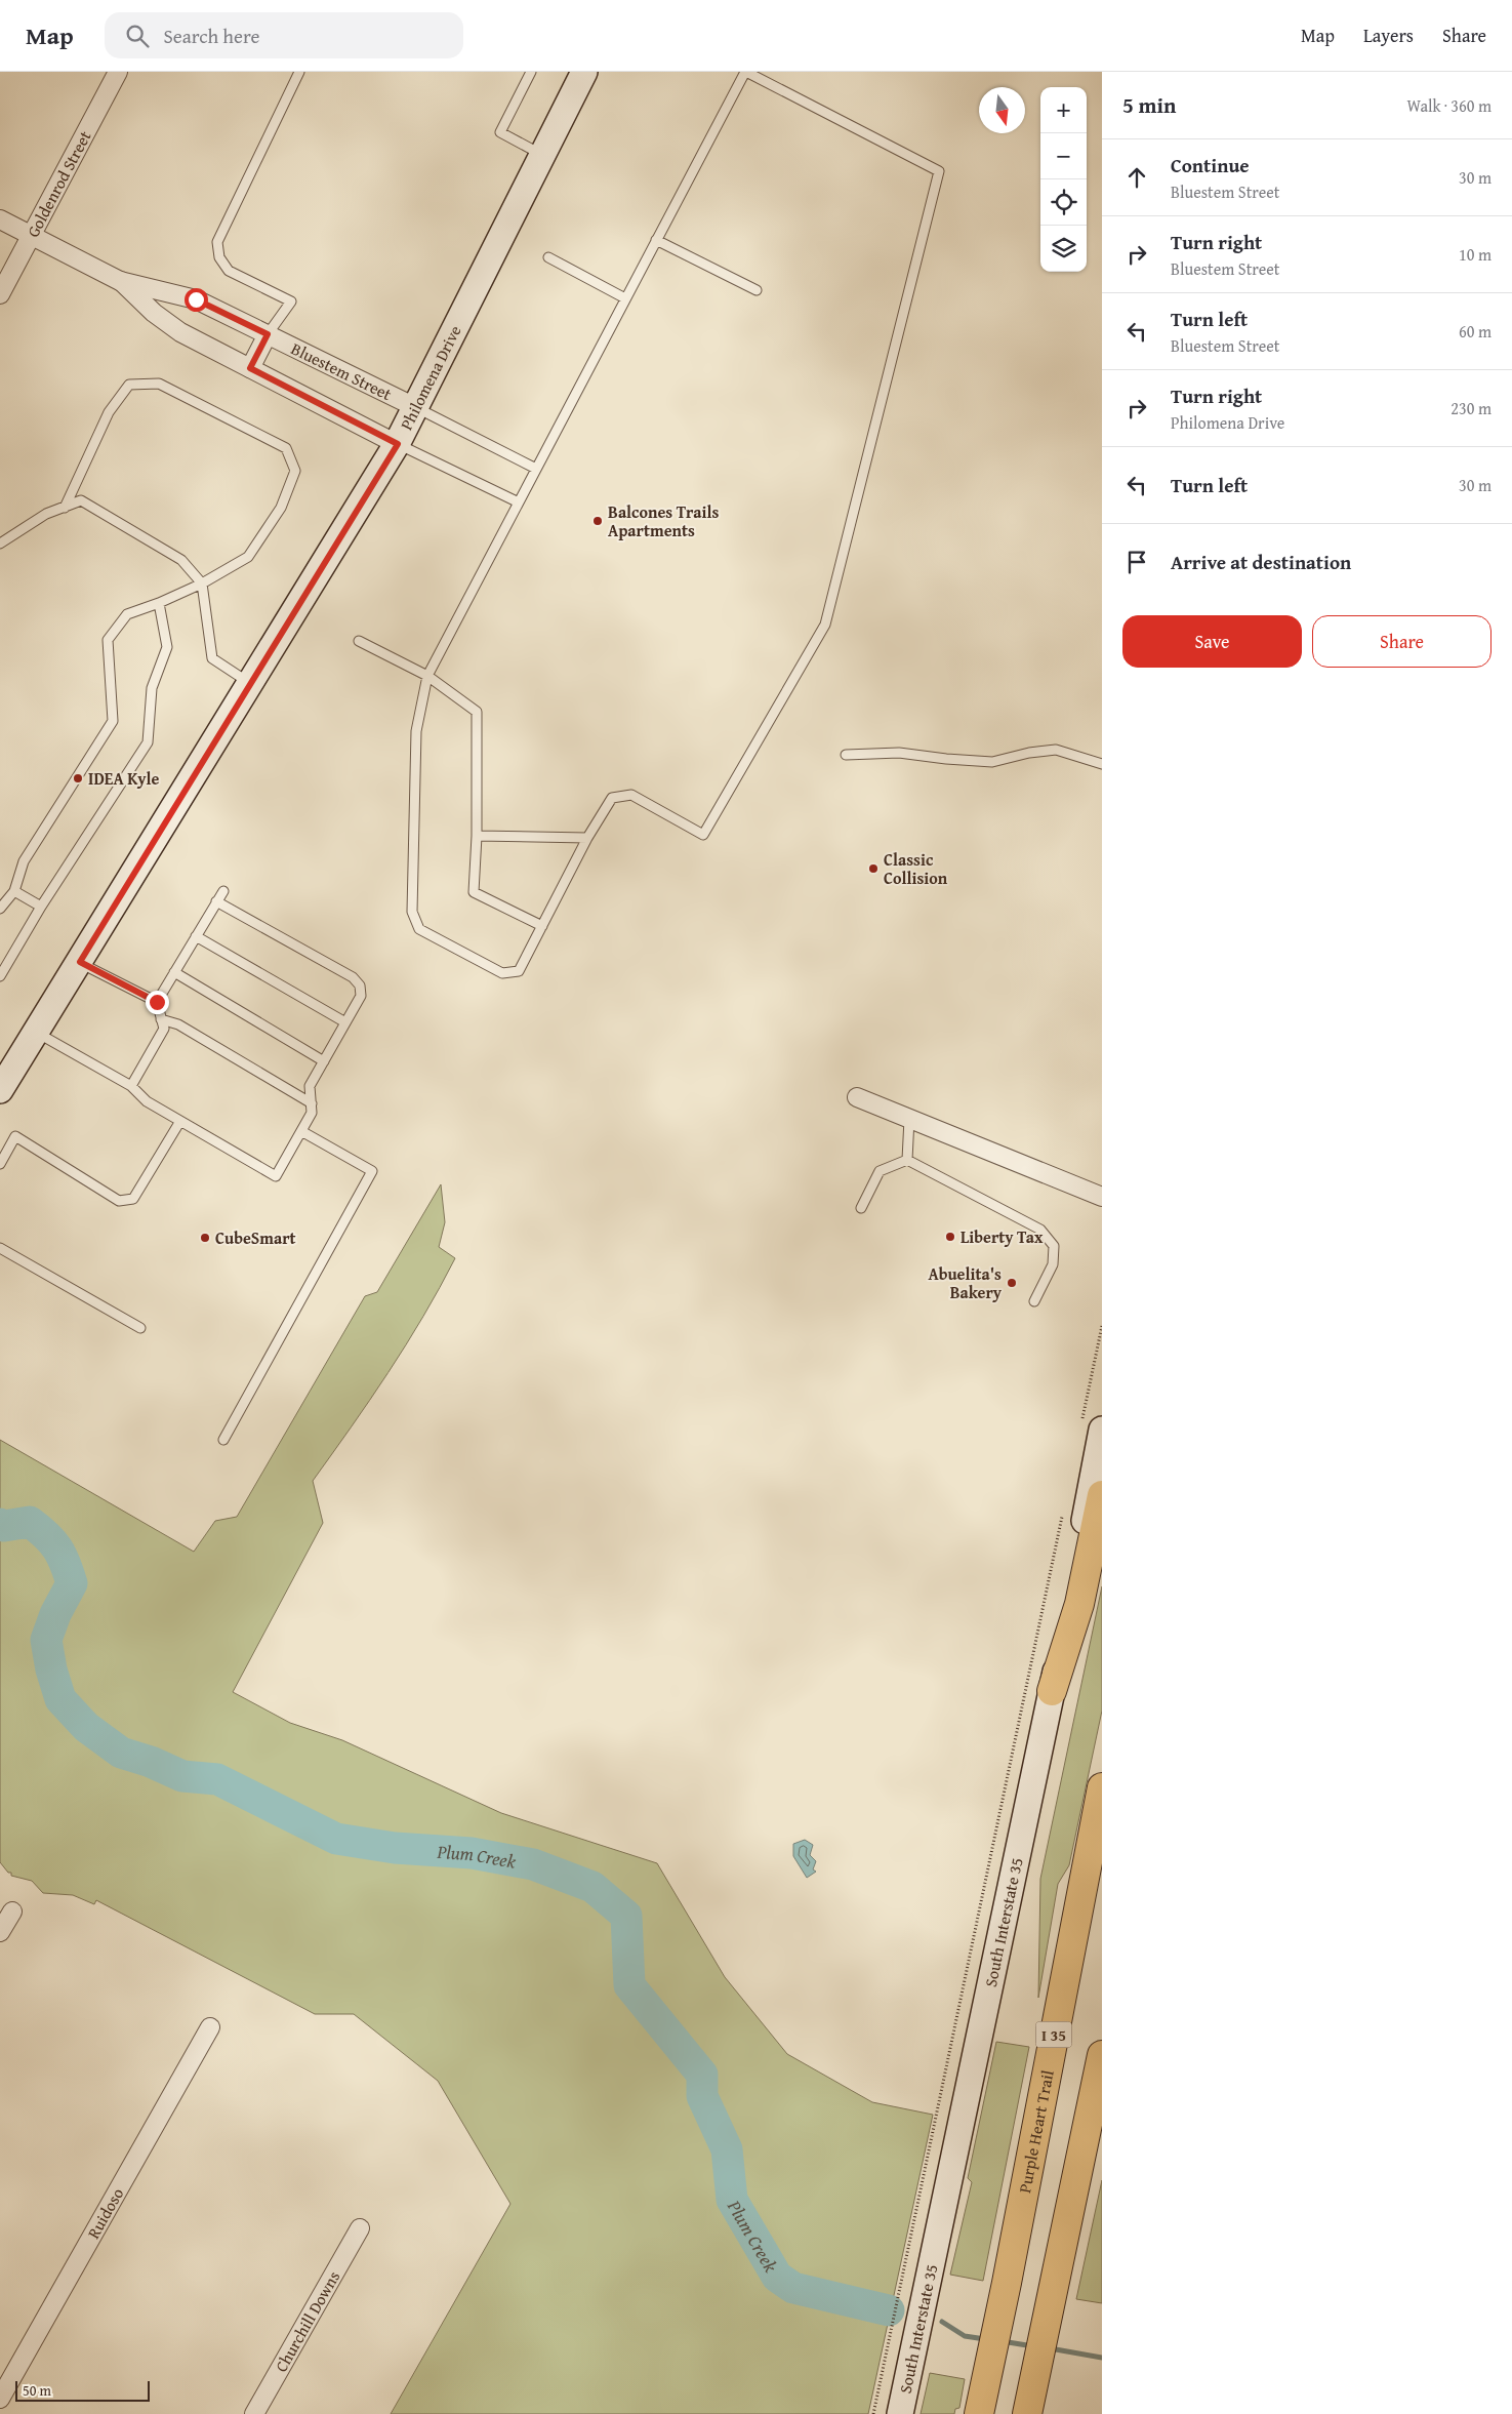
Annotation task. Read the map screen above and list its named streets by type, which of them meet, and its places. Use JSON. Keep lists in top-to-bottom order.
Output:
{
  "streets": {
    "highway": ["I 35", "Purple Heart Trail"],
    "street": [
      "Goldenrod Street",
      "Bluestem Street",
      "Philomena Drive",
      "South Interstate 35",
      "Ruidoso",
      "Churchill Downs"
    ]
  },
  "crossings": [
    ["Goldenrod Street", "Bluestem Street"],
    ["Bluestem Street", "Philomena Drive"]
  ],
  "water": ["Plum Creek"],
  "places": [
    "Balcones Trails Apartments",
    "IDEA Kyle",
    "Classic Collision",
    "Liberty Tax",
    "CubeSmart",
    "Abuelita's Bakery"
  ],
  "scale_bar": "50 m",
  "north": "bottom",
  "page": {
    "header": "Map",
    "search": "Search here",
    "nav": ["Map", "Layers", "Share"],
    "heading": ["5 min", "Walk · 360 m"],
    "map_buttons": ["+", "−"],
    "list": [
      ["Continue", "Bluestem Street", "30 m"],
      ["Turn right", "Bluestem Street", "10 m"],
      ["Turn left", "Bluestem Street", "60 m"],
      ["Turn right", "Philomena Drive", "230 m"],
      ["Turn left", "30 m"],
      "Arrive at destination"
    ],
    "buttons": ["Save", "Share"],
    "scale": "50 m"
  }
}
